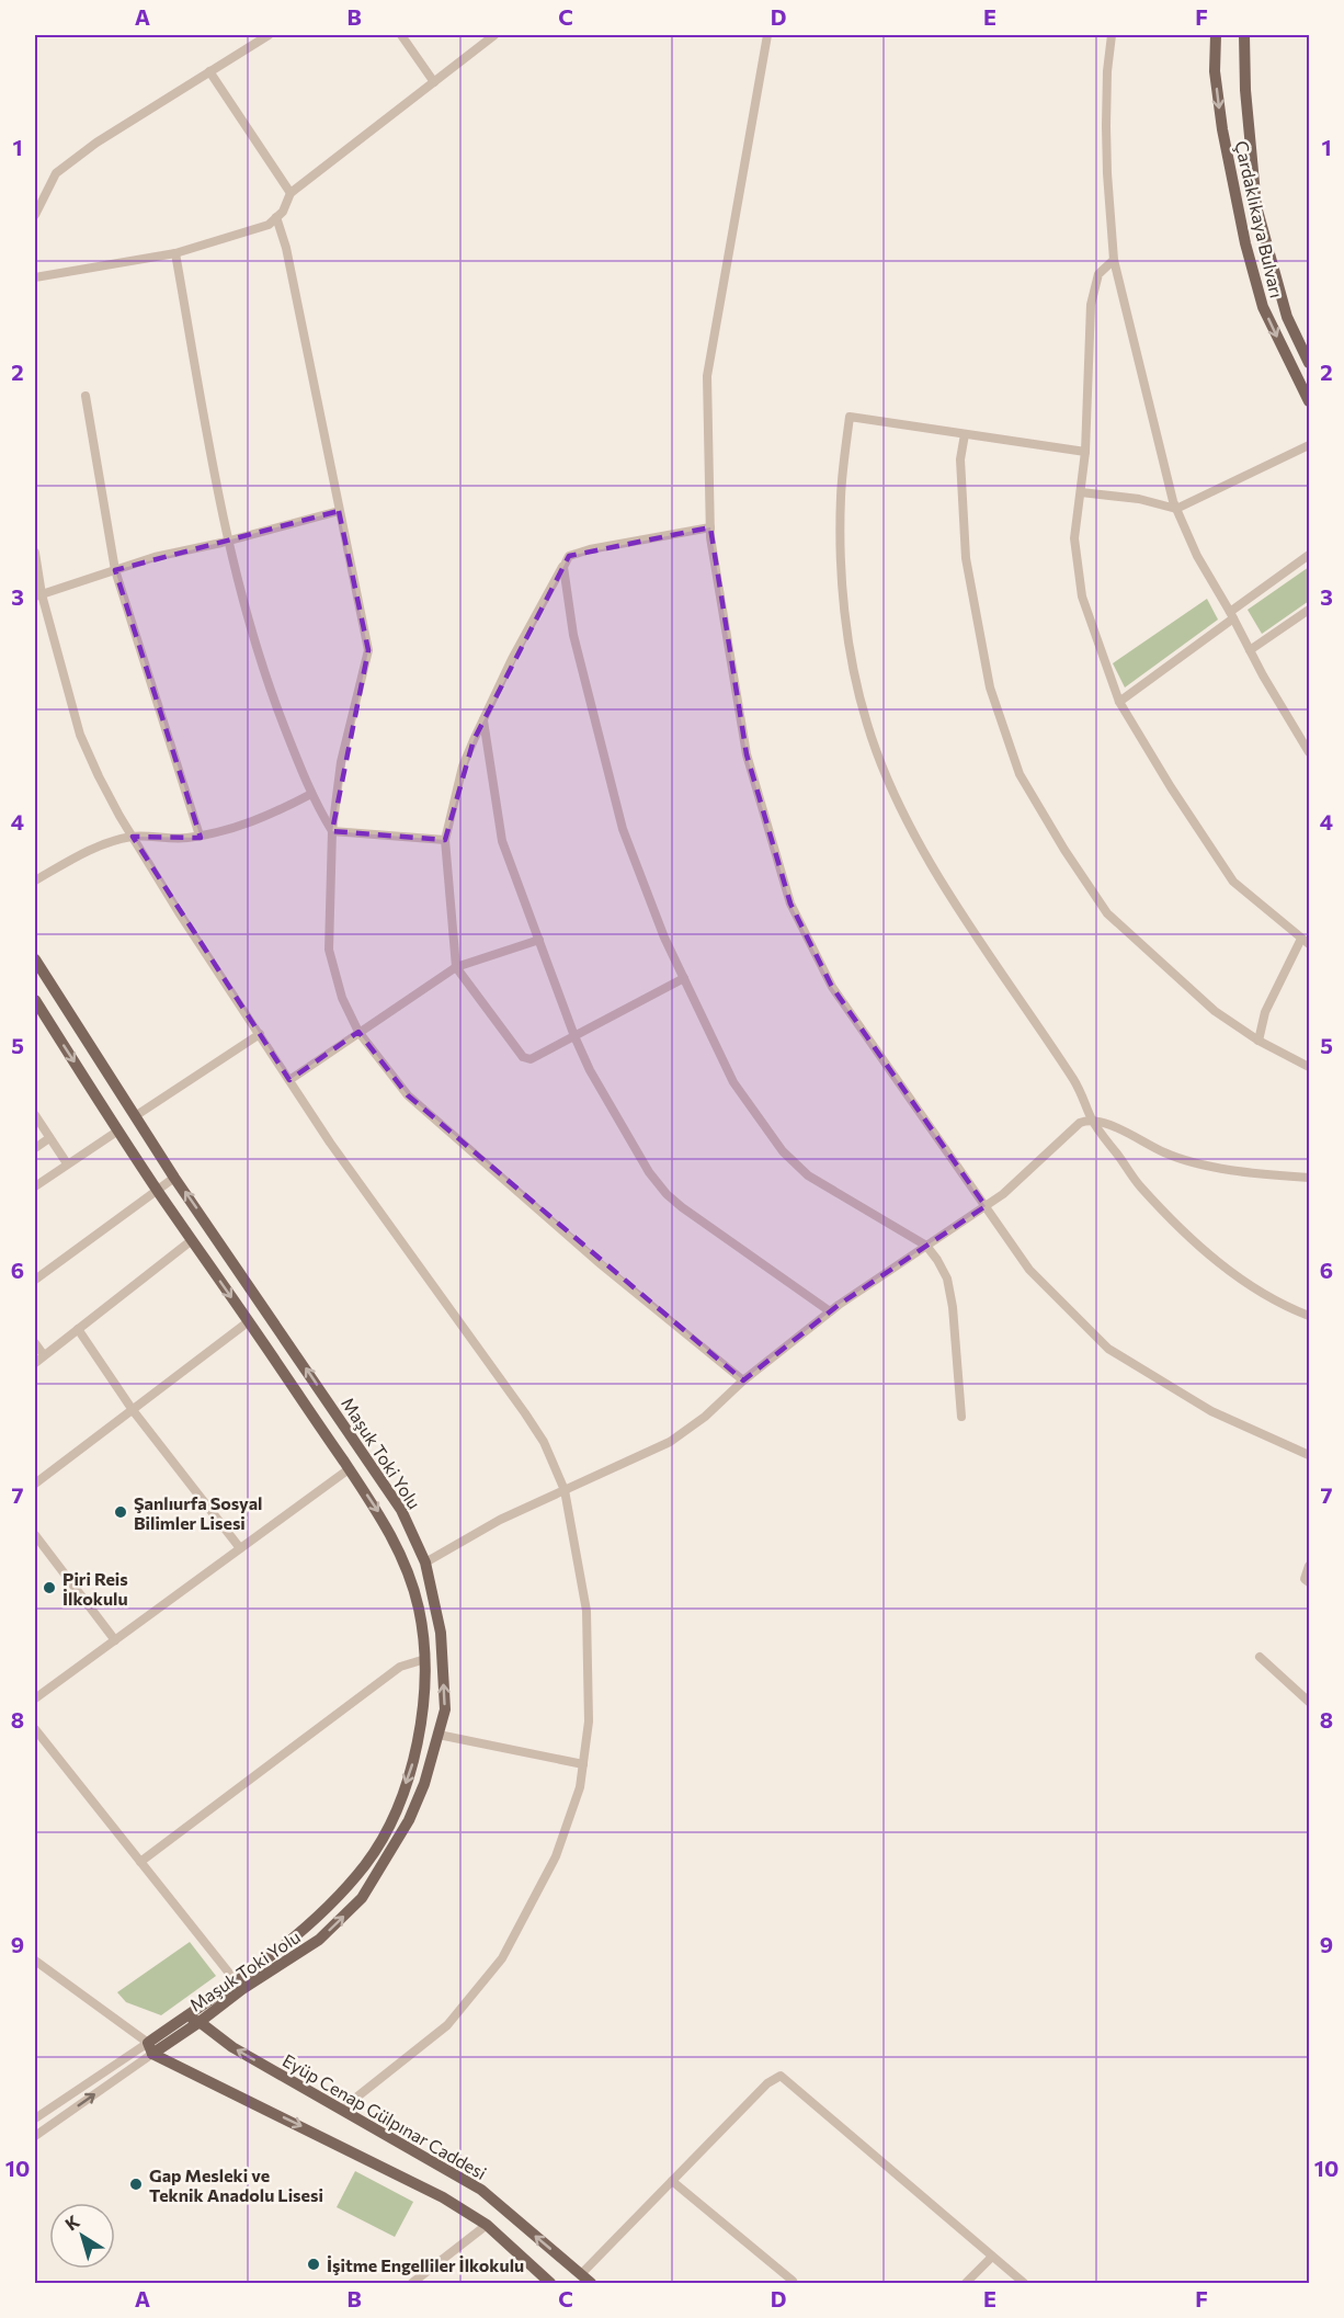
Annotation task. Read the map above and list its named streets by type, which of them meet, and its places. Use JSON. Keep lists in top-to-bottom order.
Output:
{
  "streets": {
    "main road": ["Çardaklıkaya Bulvarı", "Maşuk Toki Yolu", "Eyüp Cenap Gülpınar Caddesi"]
  },
  "crossings": [
    ["Maşuk Toki Yolu", "Eyüp Cenap Gülpınar Caddesi"]
  ],
  "one_way": ["Maşuk Toki Yolu"],
  "places": [
    "Şanlıurfa Sosyal Bilimler Lisesi",
    "Piri Reis İlkokulu",
    "Gap Mesleki ve Teknik Anadolu Lisesi",
    "İşitme Engelliler İlkokulu"
  ],
  "north": "top left",
  "grid": {
    "columns": [
      "A",
      "B",
      "C",
      "D",
      "E",
      "F"
    ],
    "rows": [
      "1",
      "2",
      "3",
      "4",
      "5",
      "6",
      "7",
      "8",
      "9",
      "10"
    ]
  }
}
